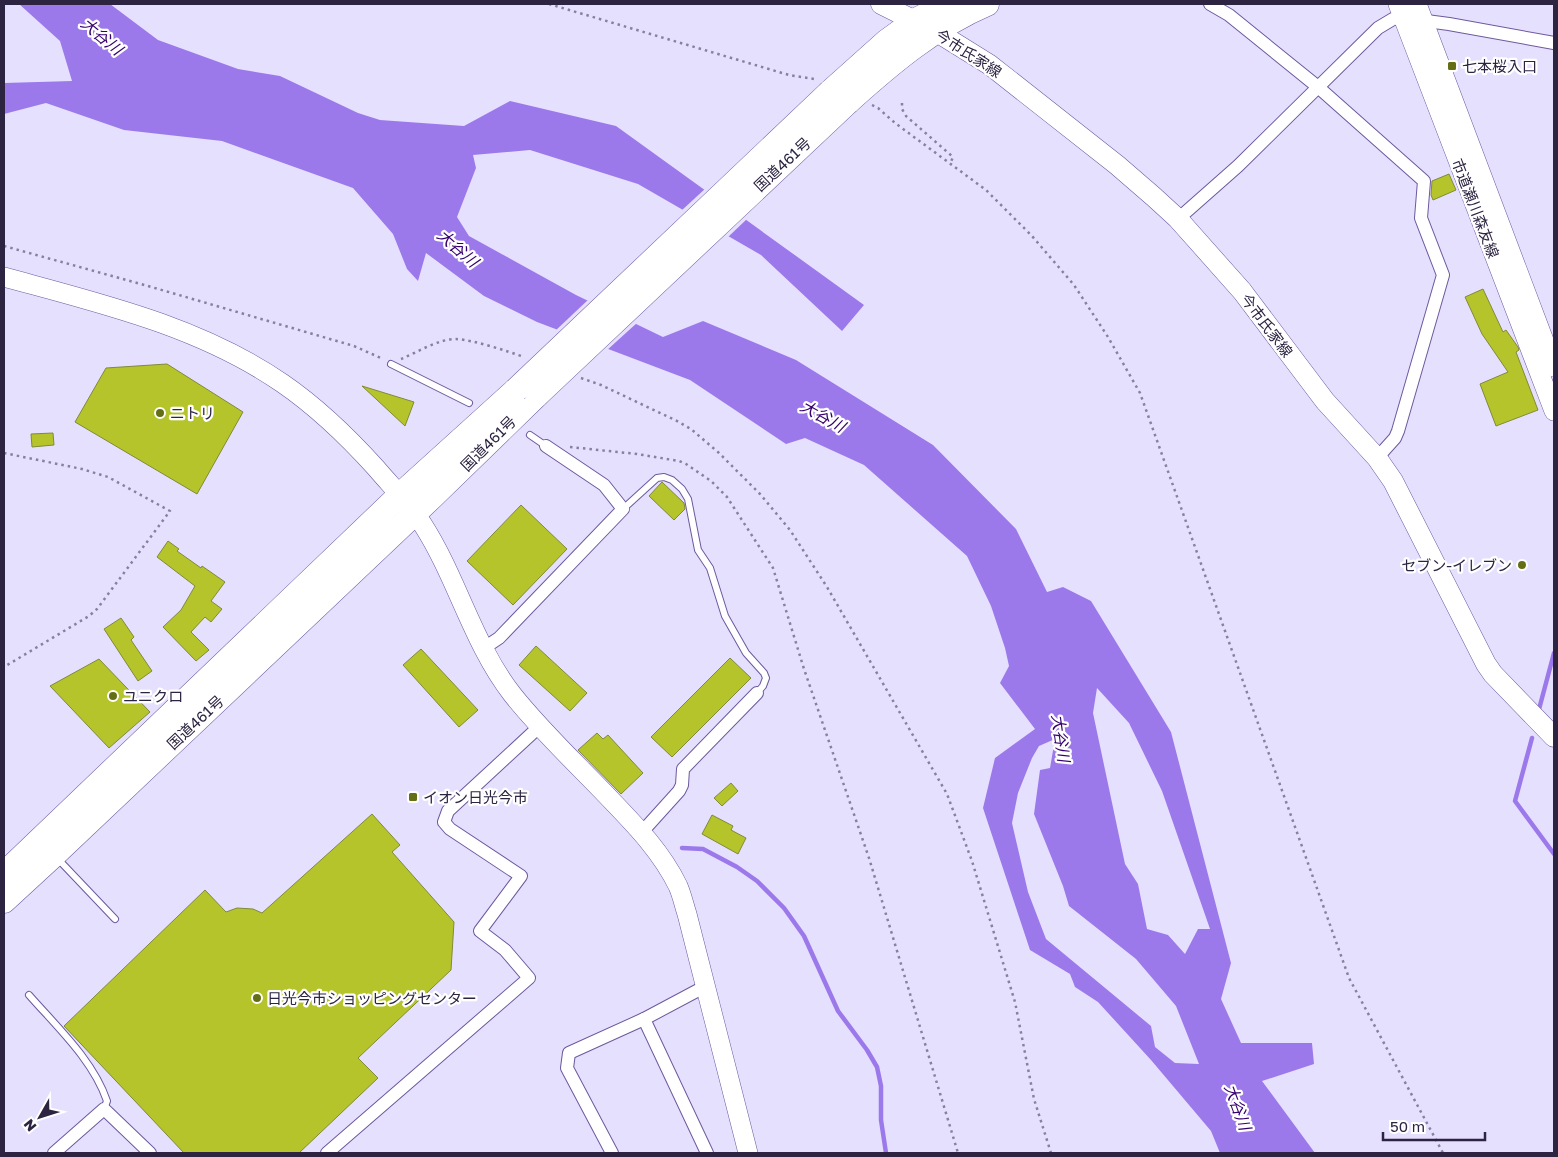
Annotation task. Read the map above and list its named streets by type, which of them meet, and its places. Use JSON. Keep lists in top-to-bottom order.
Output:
{
  "streets": {
    "highway": ["国道461号"],
    "main road": ["今市氏家線"],
    "street": ["市道瀬川森友線"]
  },
  "crossings": [
    ["今市氏家線", "国道461号"]
  ],
  "water": ["大谷川"],
  "places": {
    "transit": ["七本桜入口", "イオン日光今市"],
    "other": [
      "ニトリ",
      "セブン-イレブン",
      "ユニクロ",
      "日光今市ショッピングセンター"
    ]
  },
  "scale_bar": "50 m",
  "north": "bottom left"
}
